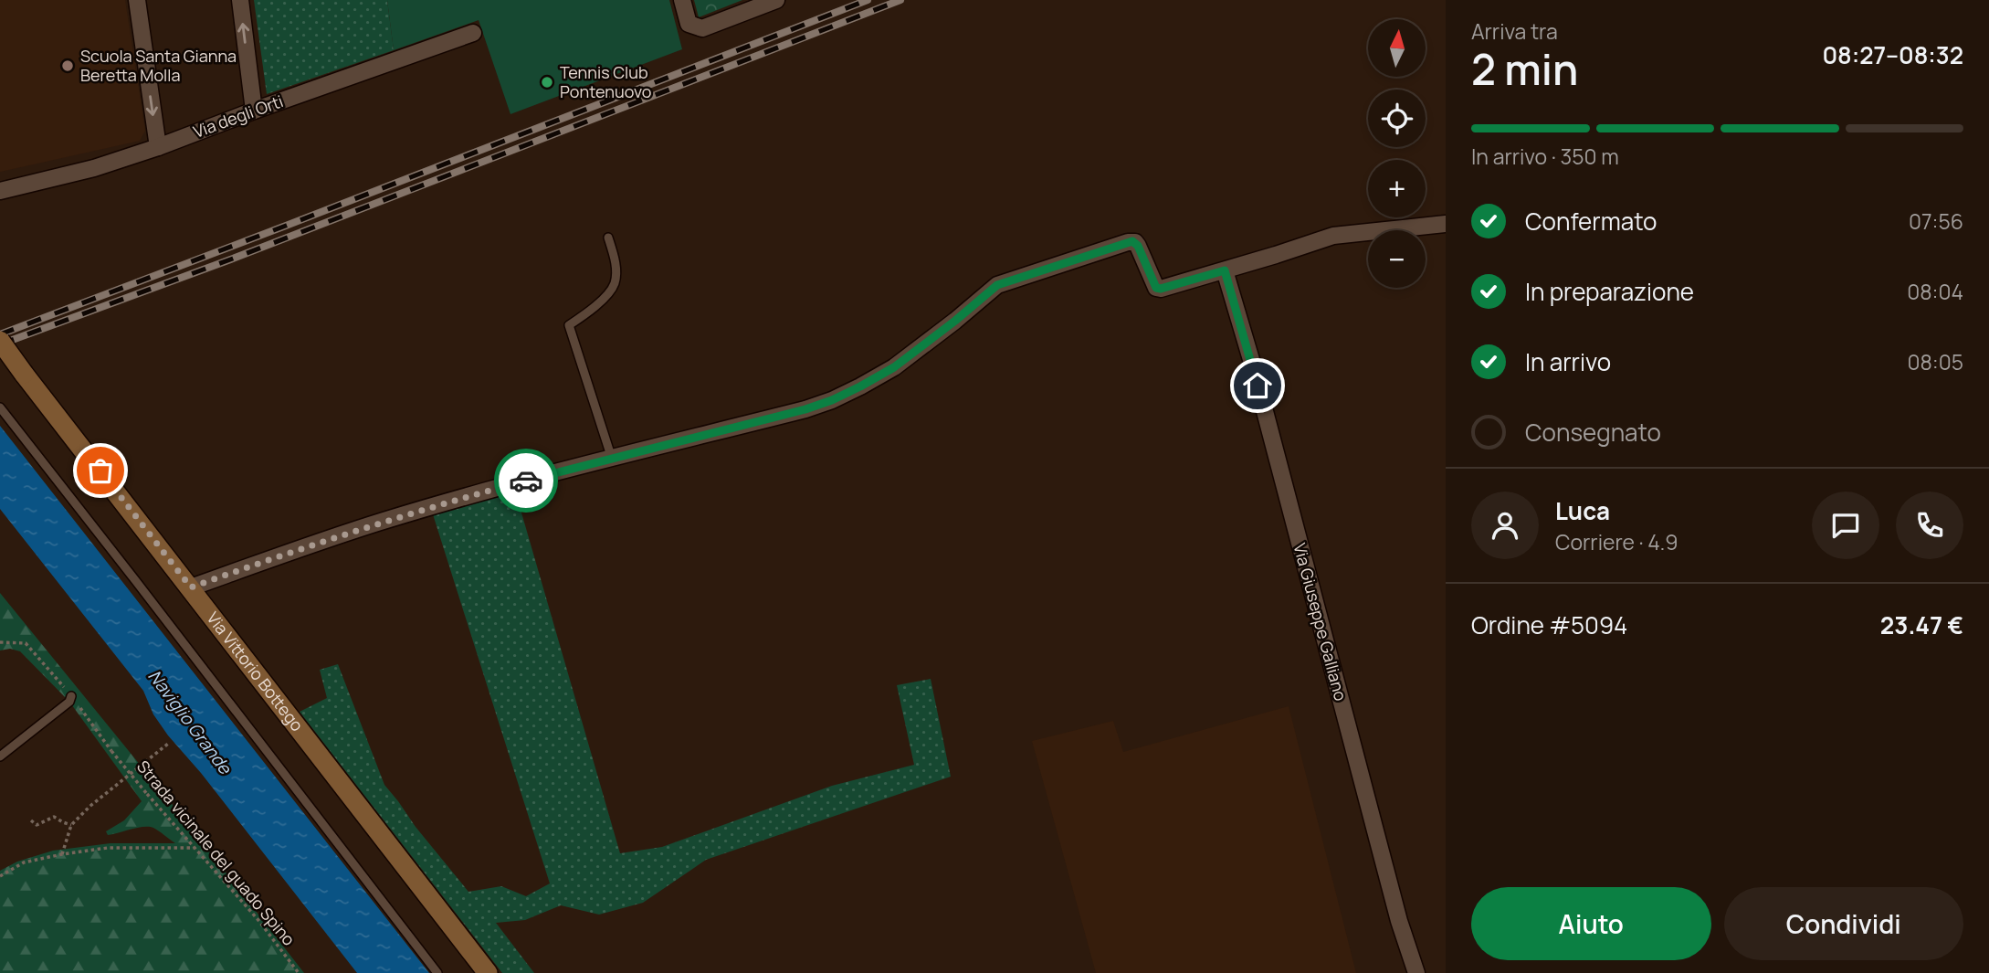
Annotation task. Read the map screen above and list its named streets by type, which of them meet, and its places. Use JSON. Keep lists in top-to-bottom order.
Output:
{
  "streets": {
    "street": ["Via degli Orti", "Via Giuseppe Galliano", "Via Vittorio Bottego"],
    "path": ["Strada vicinale del guado Spino"]
  },
  "water": ["Naviglio Grande"],
  "places": ["Scuola Santa Gianna Beretta Molla", "Tennis Club Pontenuovo"],
  "north": "top",
  "page": {
    "heading": ["2 min", "Arriva tra", "08:27–08:32"],
    "panel": [
      "Luca",
      "Corriere · 4.9",
      "Ordine #5094",
      "23.47 €"
    ],
    "map_buttons": ["+", "−"],
    "bar": "In arrivo · 350 m",
    "list": [
      ["Confermato", "07:56"],
      ["In preparazione", "08:04"],
      ["In arrivo", "08:05"],
      "Consegnato"
    ],
    "buttons": ["Aiuto", "Condividi"]
  }
}
